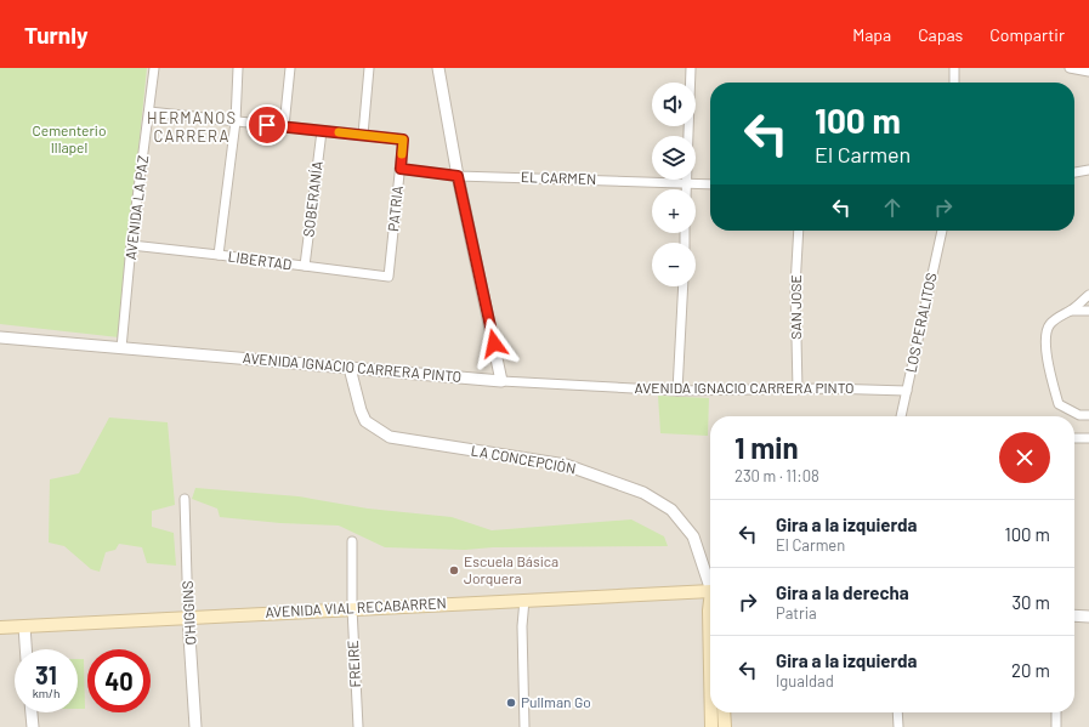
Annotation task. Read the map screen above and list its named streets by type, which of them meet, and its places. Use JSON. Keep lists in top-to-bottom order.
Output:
{
  "streets": {
    "main road": ["AVENIDA VIAL RECABARREN"],
    "street": [
      "EL CARMEN",
      "SOBERANÍA",
      "AVENIDA LA PAZ",
      "PATRIA",
      "LIBERTAD",
      "SAN JOSE",
      "LOS PERALITOS",
      "AVENIDA IGNACIO CARRERA PINTO",
      "LA CONCEPCIÓN",
      "O'HIGGINS",
      "FREIRE"
    ]
  },
  "crossings": [
    ["EL CARMEN", "PATRIA"],
    ["SOBERANÍA", "LIBERTAD"],
    ["AVENIDA LA PAZ", "LIBERTAD"],
    ["AVENIDA LA PAZ", "AVENIDA IGNACIO CARRERA PINTO"],
    ["PATRIA", "LIBERTAD"],
    ["SAN JOSE", "AVENIDA IGNACIO CARRERA PINTO"],
    ["LOS PERALITOS", "AVENIDA IGNACIO CARRERA PINTO"],
    ["AVENIDA IGNACIO CARRERA PINTO", "LA CONCEPCIÓN"],
    ["AVENIDA VIAL RECABARREN", "O'HIGGINS"],
    ["AVENIDA VIAL RECABARREN", "FREIRE"]
  ],
  "districts": ["HERMANOS CARRERA"],
  "parks": ["Cementerio Illapel"],
  "places": ["Escuela Básica Jorquera", "Pullman Go"],
  "page": {
    "header": "Turnly",
    "nav": ["Mapa", "Capas", "Compartir"],
    "map_buttons": ["+", "−"],
    "turn": ["100 m", "El Carmen"],
    "heading": ["1 min", "230 m · 11:08"],
    "list": [
      {
        "name": "Gira a la izquierda",
        "note": "El Carmen",
        "value": "100 m"
      },
      {
        "name": "Gira a la derecha",
        "note": "Patria",
        "value": "30 m"
      },
      {
        "name": "Gira a la izquierda",
        "note": "Igualdad",
        "value": "20 m"
      }
    ],
    "speed": "31 km/h",
    "limit": "40"
  }
}
